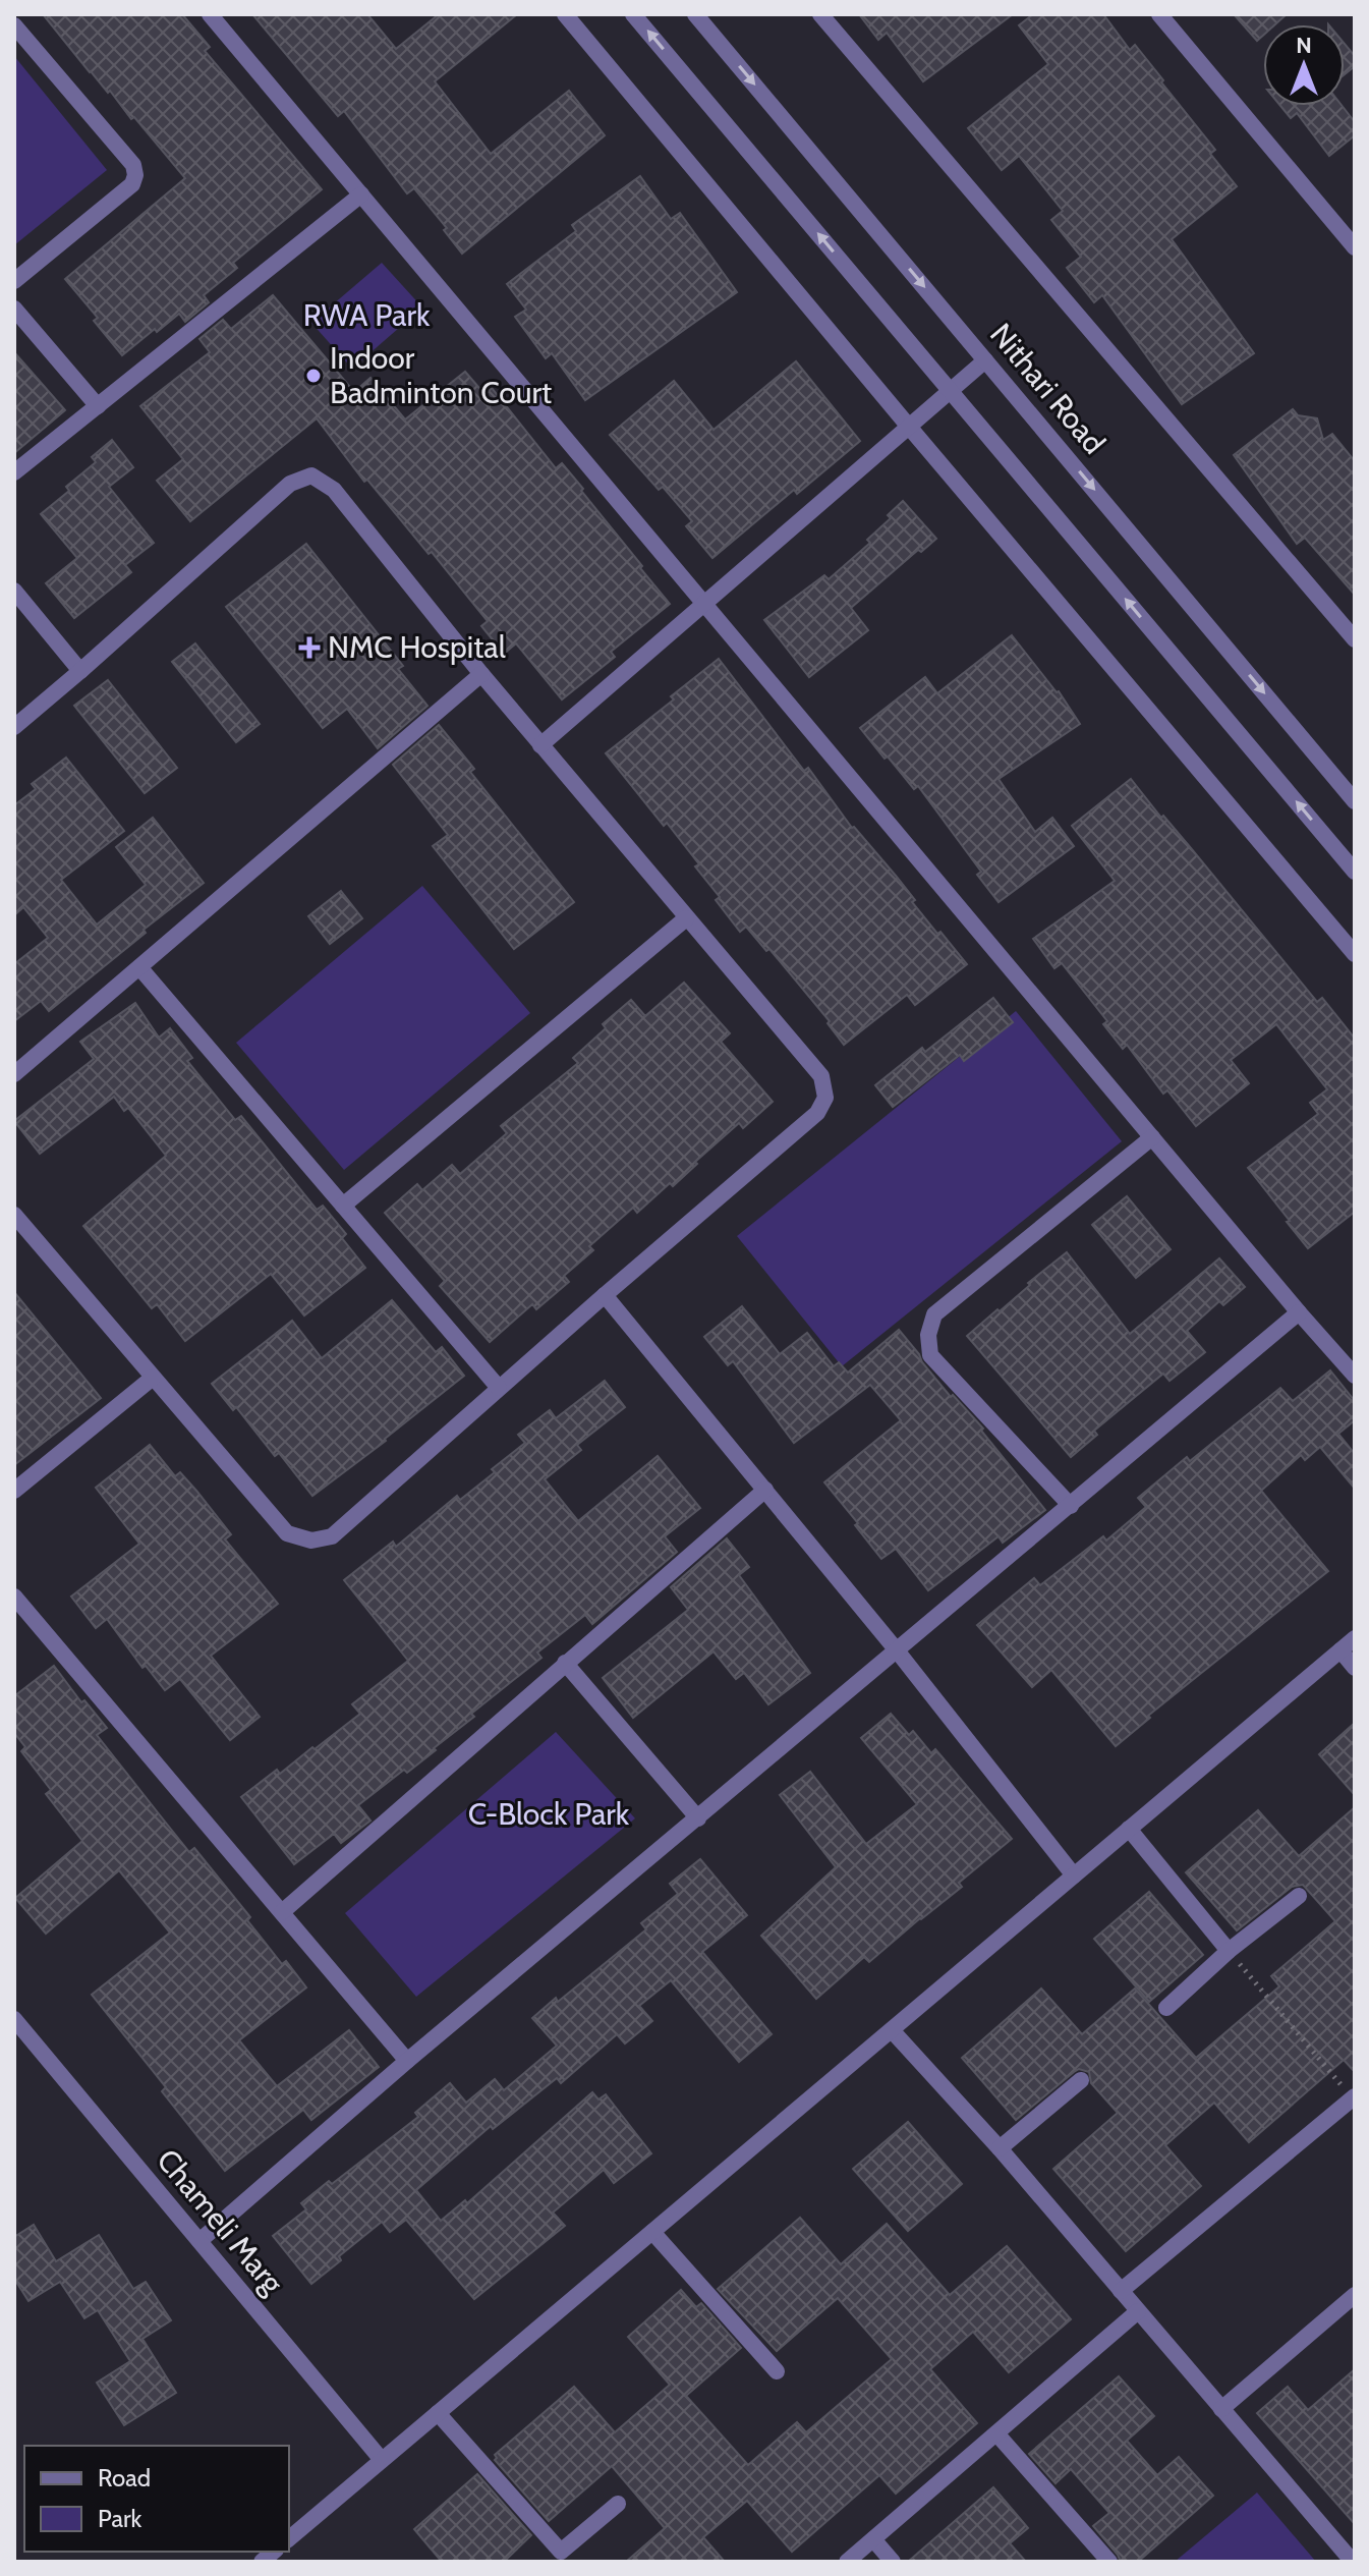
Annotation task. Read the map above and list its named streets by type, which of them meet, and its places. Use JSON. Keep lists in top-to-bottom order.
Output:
{
  "streets": {
    "street": ["Nithari Road", "Chameli Marg"]
  },
  "parks": ["RWA Park", "C-Block Park"],
  "places": {
    "other": ["Indoor Badminton Court"],
    "health": ["NMC Hospital"]
  },
  "legend": ["Road", "Park"],
  "north": "top"
}
